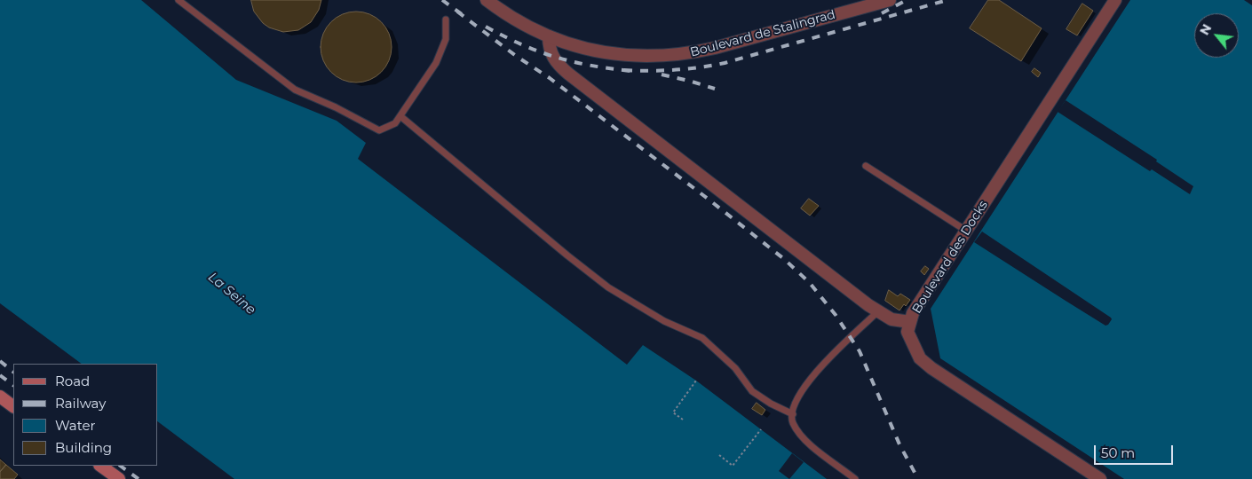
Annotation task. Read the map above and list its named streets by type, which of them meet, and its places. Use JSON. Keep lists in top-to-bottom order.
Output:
{
  "streets": {
    "street": ["Boulevard de Stalingrad", "Boulevard des Docks"]
  },
  "water": ["La Seine"],
  "legend": [
    "Road",
    "Railway",
    "Water",
    "Building"
  ],
  "scale_bar": "50 m",
  "north": "top left"
}
